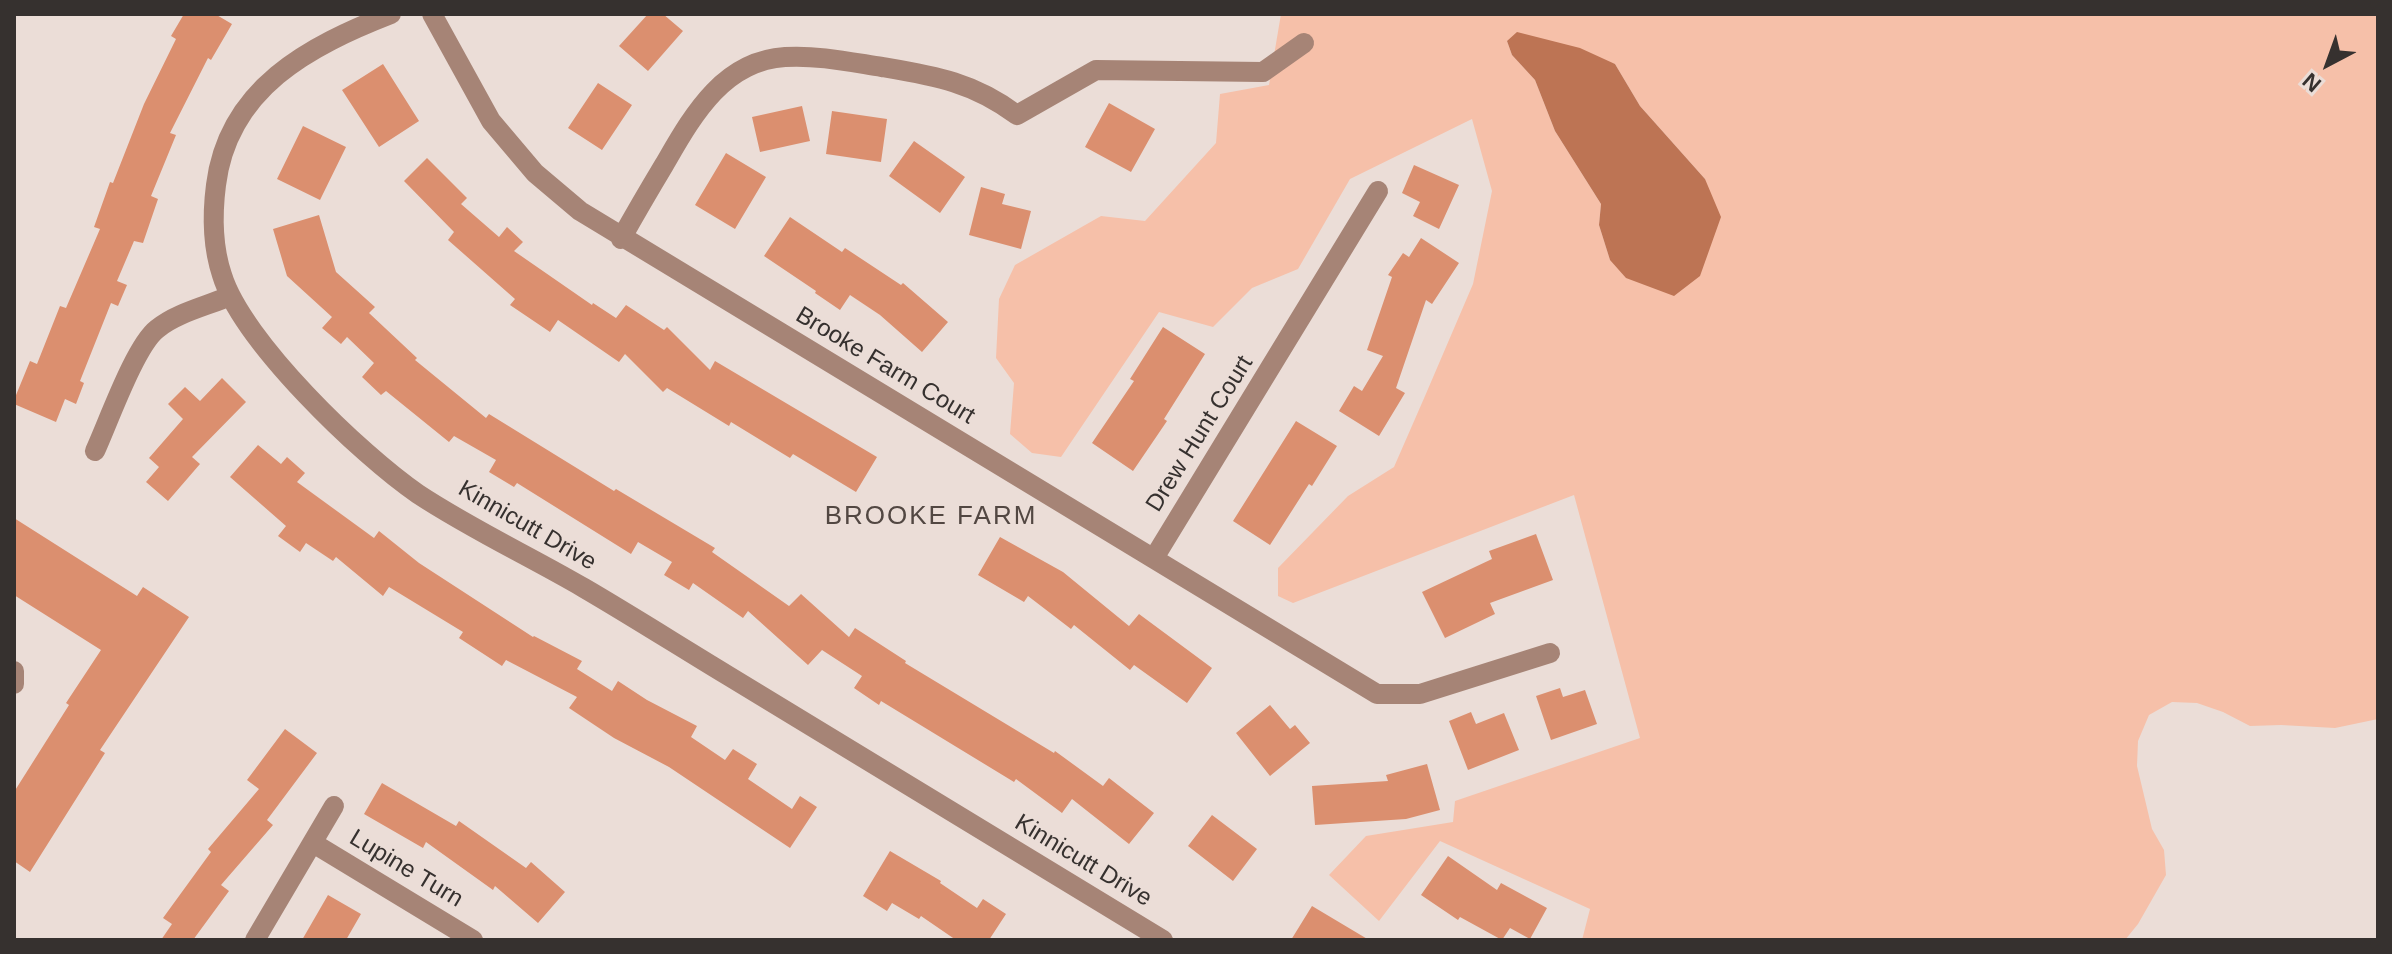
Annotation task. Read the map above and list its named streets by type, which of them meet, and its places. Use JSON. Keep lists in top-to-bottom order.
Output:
{
  "streets": {
    "street": [
      "Brooke Farm Court",
      "Drew Hunt Court",
      "Kinnicutt Drive",
      "Lupine Turn"
    ]
  },
  "crossings": [
    ["Brooke Farm Court", "Drew Hunt Court"]
  ],
  "districts": ["BROOKE FARM"],
  "north": "bottom left"
}
